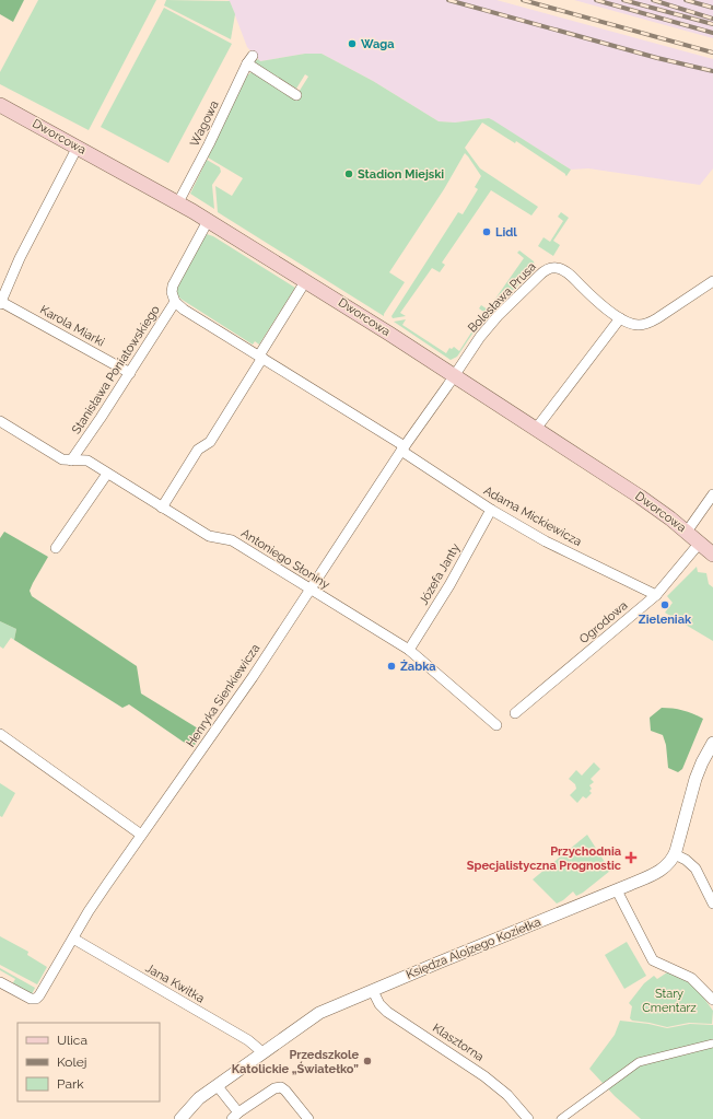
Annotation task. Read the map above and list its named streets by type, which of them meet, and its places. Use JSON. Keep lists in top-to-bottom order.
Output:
{
  "streets": {
    "main road": ["Dworcowa"],
    "street": [
      "Wagowa",
      "Bolesława Prusa",
      "Karola Miarki",
      "Stanisława Poniatowskiego",
      "Adama Mickiewicza",
      "Antoniego Słoniny",
      "Józefa Janty",
      "Ogrodowa",
      "Henryka Sienkiewicza",
      "Księdza Alojzego Koziełka",
      "Jana Kwitka",
      "Klasztorna"
    ]
  },
  "crossings": [
    ["Wagowa", "Dworcowa"],
    ["Dworcowa", "Bolesława Prusa"],
    ["Dworcowa", "Stanisława Poniatowskiego"],
    ["Dworcowa", "Ogrodowa"],
    ["Dworcowa", "Henryka Sienkiewicza"],
    ["Bolesława Prusa", "Henryka Sienkiewicza"],
    ["Karola Miarki", "Stanisława Poniatowskiego"],
    ["Stanisława Poniatowskiego", "Adama Mickiewicza"],
    ["Stanisława Poniatowskiego", "Antoniego Słoniny"],
    ["Adama Mickiewicza", "Józefa Janty"],
    ["Adama Mickiewicza", "Ogrodowa"],
    ["Adama Mickiewicza", "Henryka Sienkiewicza"],
    ["Antoniego Słoniny", "Józefa Janty"],
    ["Antoniego Słoniny", "Henryka Sienkiewicza"],
    ["Henryka Sienkiewicza", "Jana Kwitka"],
    ["Księdza Alojzego Koziełka", "Jana Kwitka"],
    ["Księdza Alojzego Koziełka", "Klasztorna"]
  ],
  "parks": ["Stary Cmentarz"],
  "places": {
    "other": [
      "Waga",
      "Stadion Miejski",
      "Lidl",
      "Zieleniak",
      "Żabka",
      "Przedszkole Katolickie „Światełko”"
    ],
    "health": ["Przychodnia Specjalistyczna Prognostic"]
  },
  "legend": ["Ulica", "Kolej", "Park"]
}
